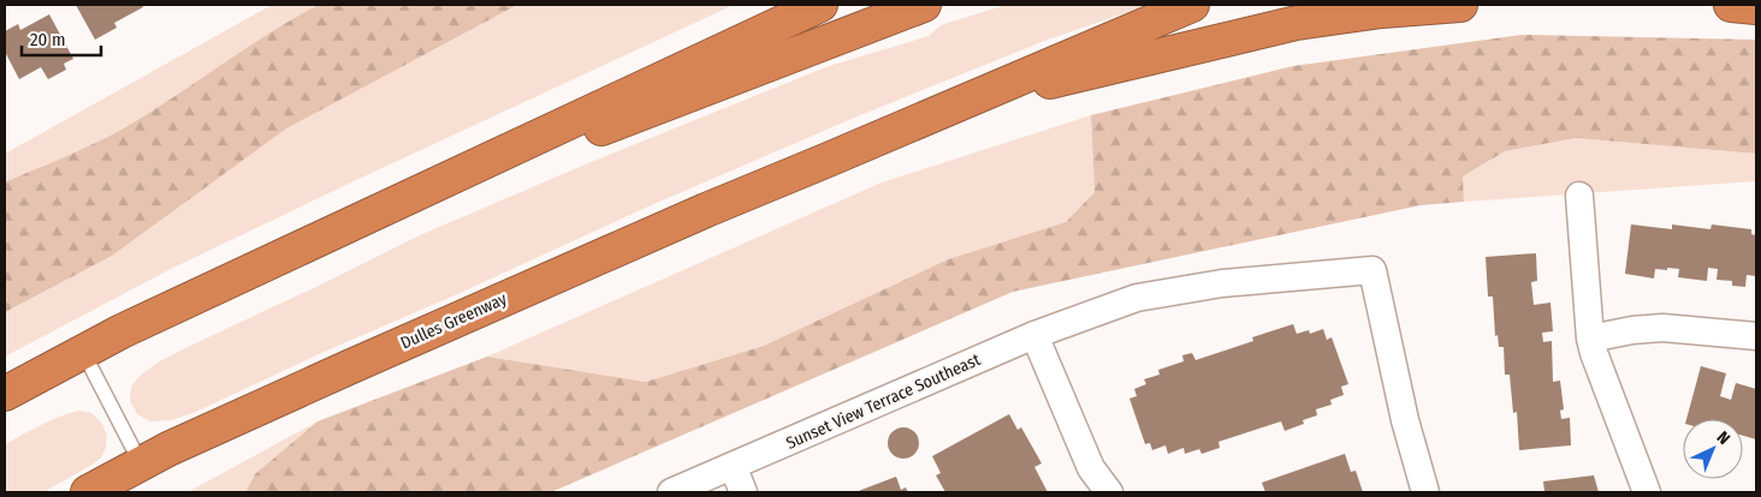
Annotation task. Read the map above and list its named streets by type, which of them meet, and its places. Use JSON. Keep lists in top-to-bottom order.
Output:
{
  "streets": {
    "highway": ["Dulles Greenway"],
    "street": ["Sunset View Terrace Southeast"]
  },
  "scale_bar": "20 m",
  "north": "top right"
}
